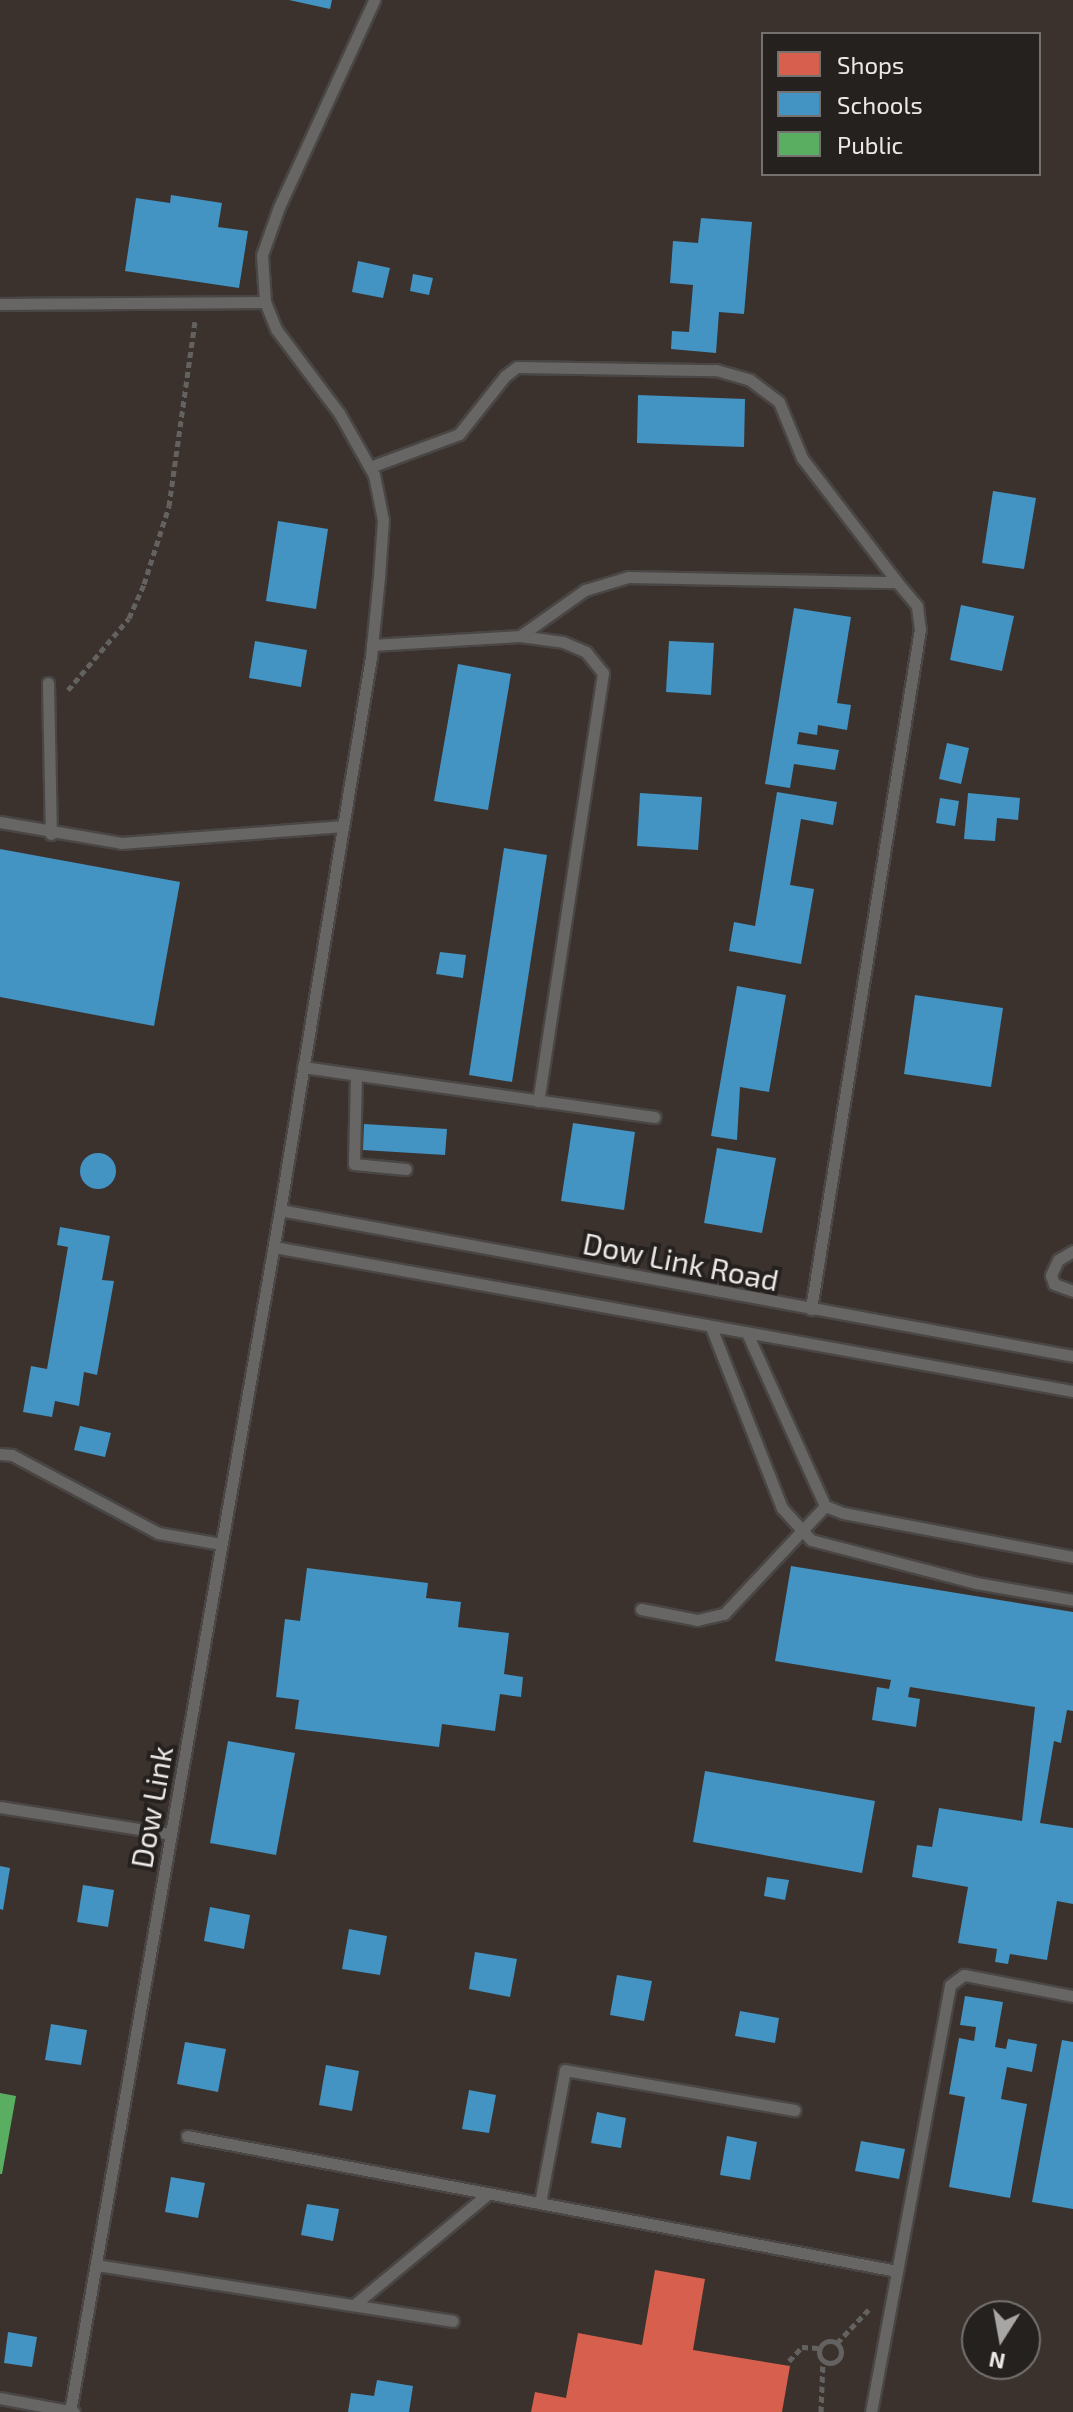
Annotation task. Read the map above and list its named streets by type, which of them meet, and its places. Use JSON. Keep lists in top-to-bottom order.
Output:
{
  "streets": {
    "lane": ["Dow Link Road", "Dow Link"]
  },
  "crossings": [
    ["Dow Link Road", "Dow Link"]
  ],
  "legend": ["Shops", "Schools", "Public"],
  "north": "bottom"
}
